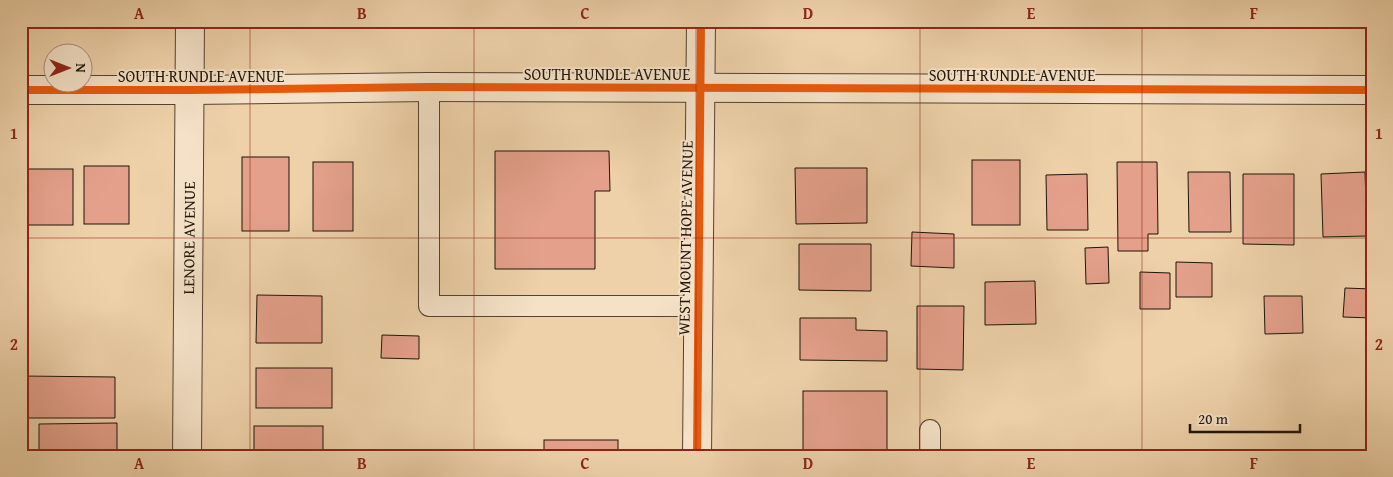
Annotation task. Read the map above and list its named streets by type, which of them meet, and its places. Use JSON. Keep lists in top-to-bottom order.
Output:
{
  "streets": {
    "street": ["SOUTH RUNDLE AVENUE", "LENORE AVENUE", "WEST MOUNT HOPE AVENUE"]
  },
  "crossings": [
    ["SOUTH RUNDLE AVENUE", "LENORE AVENUE"],
    ["SOUTH RUNDLE AVENUE", "WEST MOUNT HOPE AVENUE"]
  ],
  "scale_bar": "20 m",
  "north": "right",
  "grid": {
    "columns": [
      "A",
      "B",
      "C",
      "D",
      "E",
      "F"
    ],
    "rows": ["1", "2"]
  }
}
